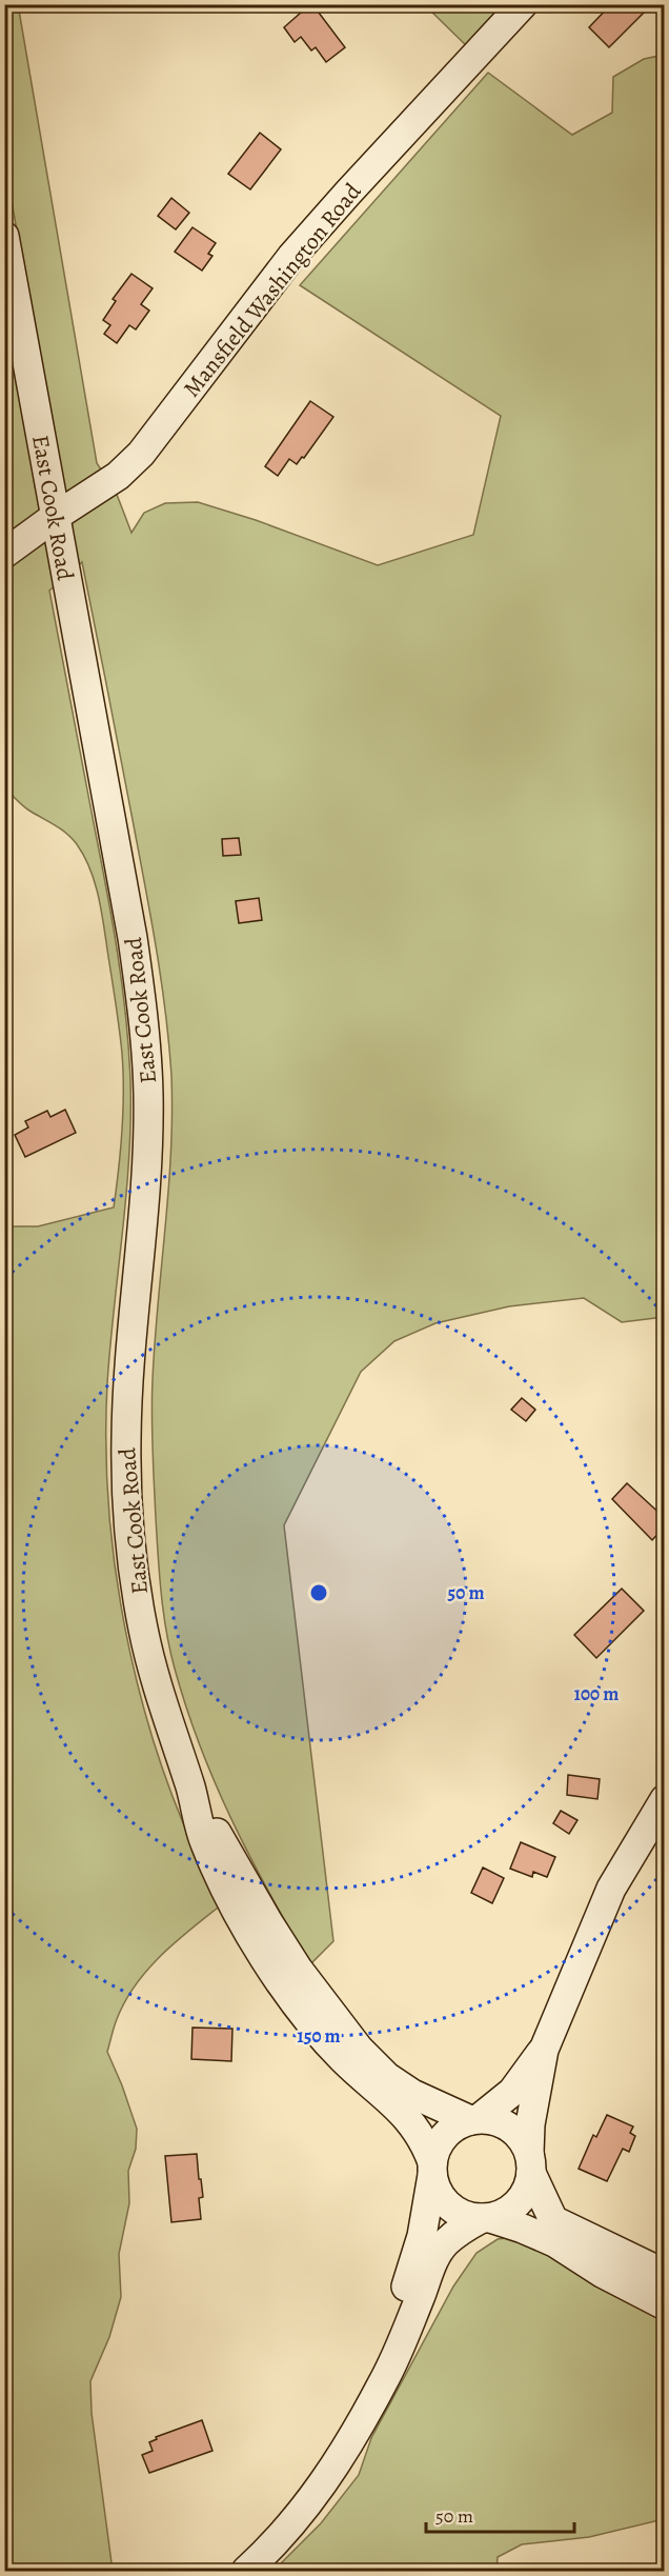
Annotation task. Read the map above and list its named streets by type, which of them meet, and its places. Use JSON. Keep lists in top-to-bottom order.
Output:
{
  "streets": {
    "main road": ["Mansfield Washington Road", "East Cook Road"]
  },
  "crossings": [
    ["Mansfield Washington Road", "East Cook Road"]
  ],
  "scale_bar": "50 m",
  "rings": ["50 m", "100 m", "150 m"]
}
